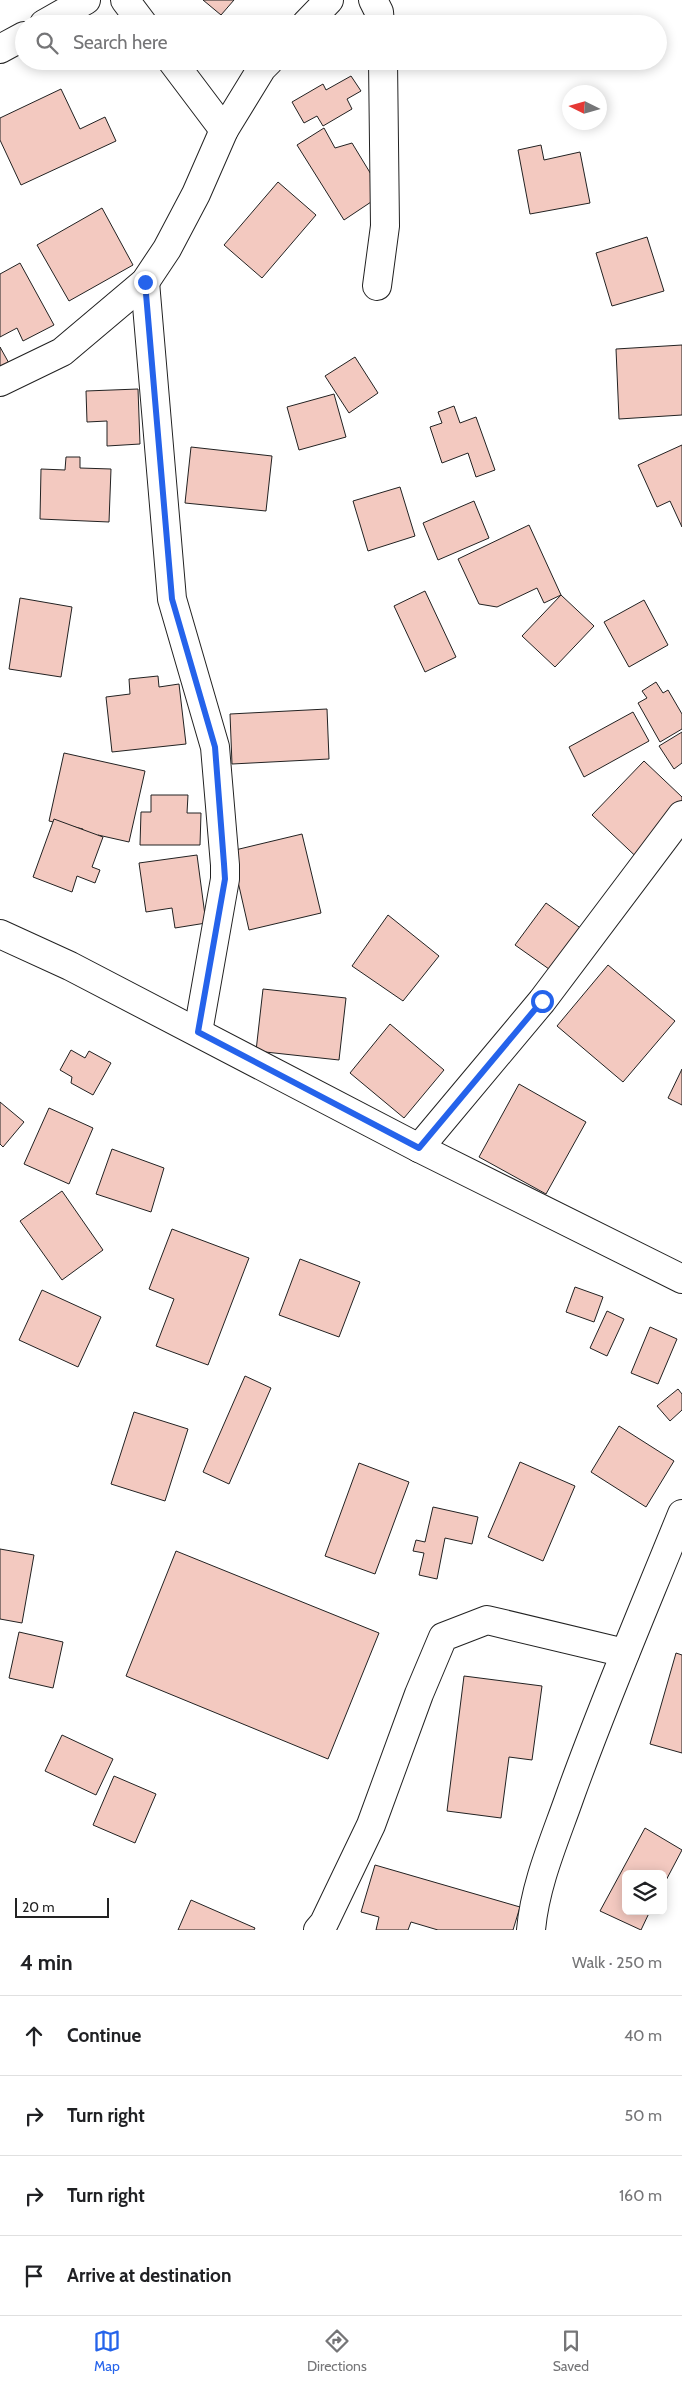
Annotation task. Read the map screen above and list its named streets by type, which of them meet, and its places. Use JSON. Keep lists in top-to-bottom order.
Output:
{
  "scale_bar": "20 m",
  "north": "left",
  "page": {
    "search": "Search here",
    "scale": "20 m",
    "heading": ["4 min", "Walk · 250 m"],
    "list": [
      ["Continue", "40 m"],
      ["Turn right", "50 m"],
      ["Turn right", "160 m"],
      "Arrive at destination"
    ],
    "nav": ["Map", "Directions", "Saved"]
  }
}
